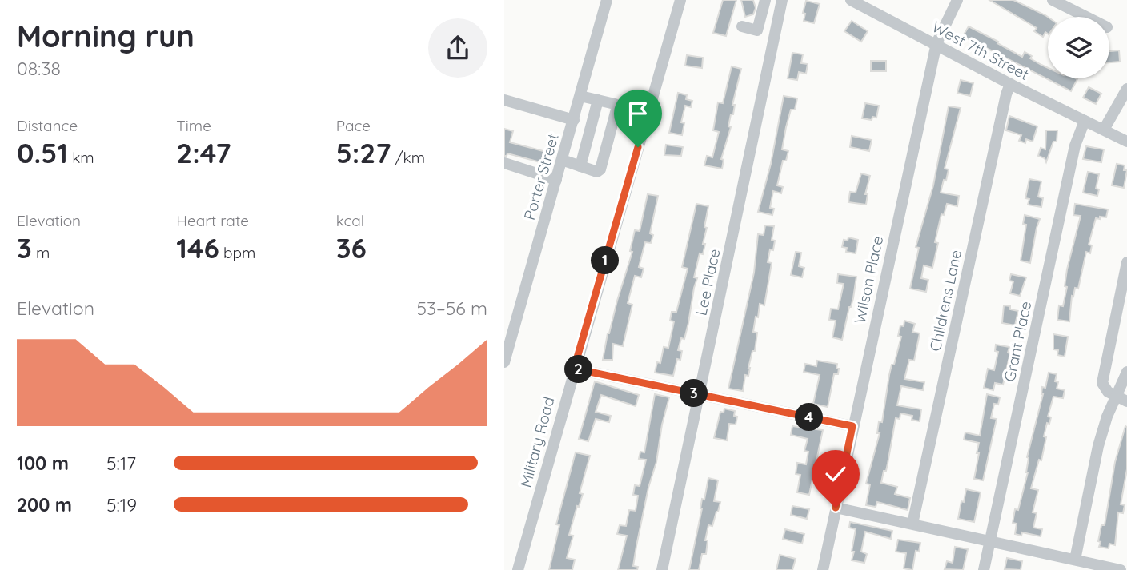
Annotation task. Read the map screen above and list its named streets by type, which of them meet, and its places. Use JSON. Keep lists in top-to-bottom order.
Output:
{
  "streets": {
    "street": [
      "West 7th Street",
      "Porter Street",
      "Wilson Place",
      "Lee Place",
      "Childrens Lane",
      "Grant Place",
      "Military Road"
    ]
  },
  "crossings": [
    ["West 7th Street", "Wilson Place"],
    ["West 7th Street", "Childrens Lane"],
    ["West 7th Street", "Grant Place"]
  ],
  "page": {
    "heading": ["Morning run", "08:38"],
    "stats": [
      ["Distance", "0.51 km"],
      ["Time", "2:47"],
      ["Pace", "5:27 /km"],
      ["Elevation", "3 m"],
      ["Heart rate", "146 bpm"],
      ["kcal", "36"]
    ],
    "pins": [
      "1",
      "2",
      "3",
      "4"
    ],
    "chart": ["Elevation", "53–56 m"],
    "list": [
      {
        "name": "100 m",
        "note": "5:17"
      },
      {
        "name": "200 m",
        "note": "5:19"
      }
    ]
  }
}
